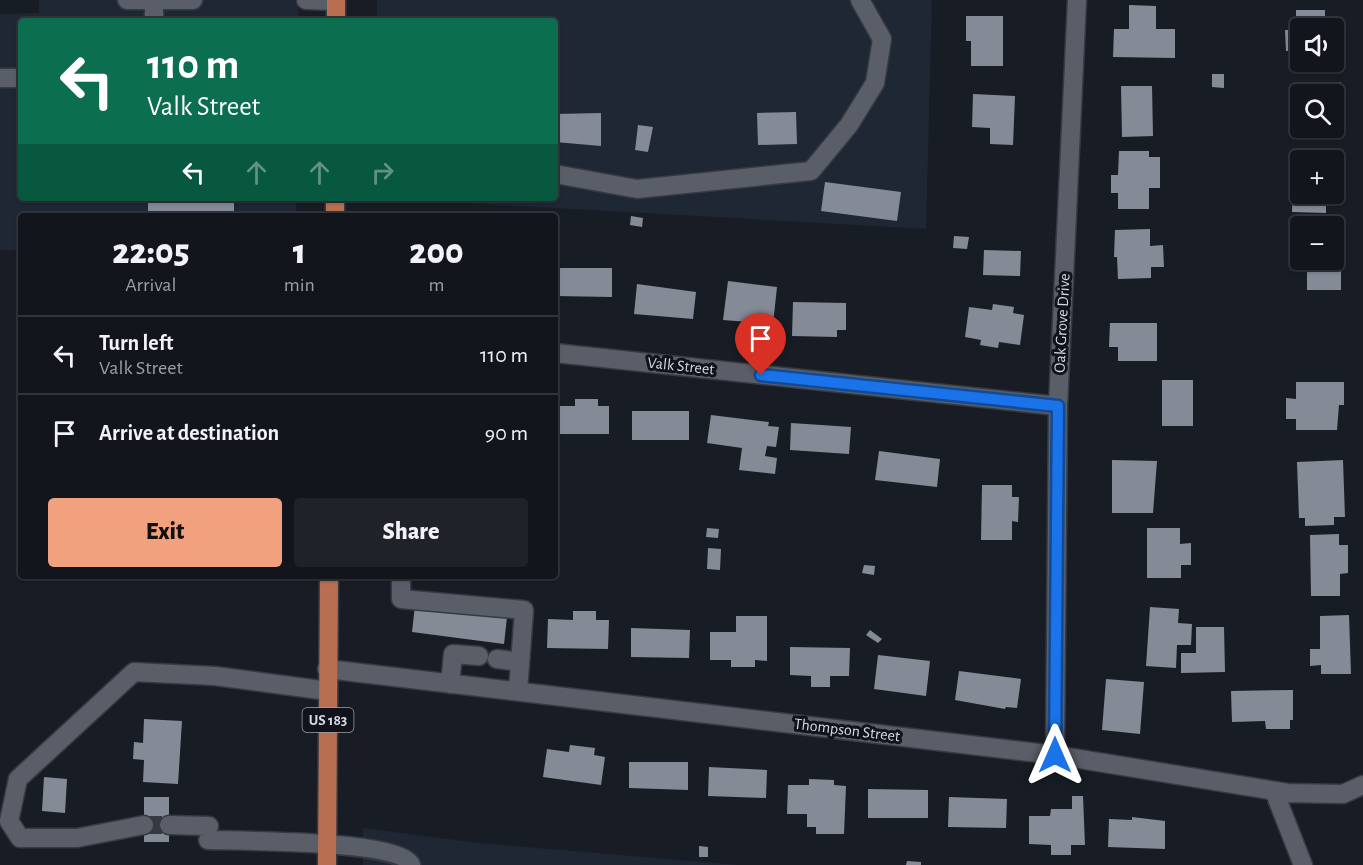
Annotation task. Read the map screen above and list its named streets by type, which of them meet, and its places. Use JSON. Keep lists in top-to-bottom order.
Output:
{
  "streets": {
    "main road": ["US 183"],
    "street": ["Oak Grove Drive", "Valk Street", "Thompson Street"]
  },
  "crossings": [
    ["Oak Grove Drive", "Valk Street"],
    ["Oak Grove Drive", "Thompson Street"],
    ["US 183", "Thompson Street"]
  ],
  "page": {
    "map_buttons": ["+", "−"],
    "turn": ["110 m", "Valk Street"],
    "eta": [
      "22:05",
      "Arrival",
      "1",
      "min",
      "200",
      "m"
    ],
    "list": [
      {
        "name": "Turn left",
        "note": "Valk Street",
        "value": "110 m"
      },
      {
        "name": "Arrive at destination",
        "value": "90 m"
      }
    ],
    "buttons": ["Exit", "Share"]
  }
}
